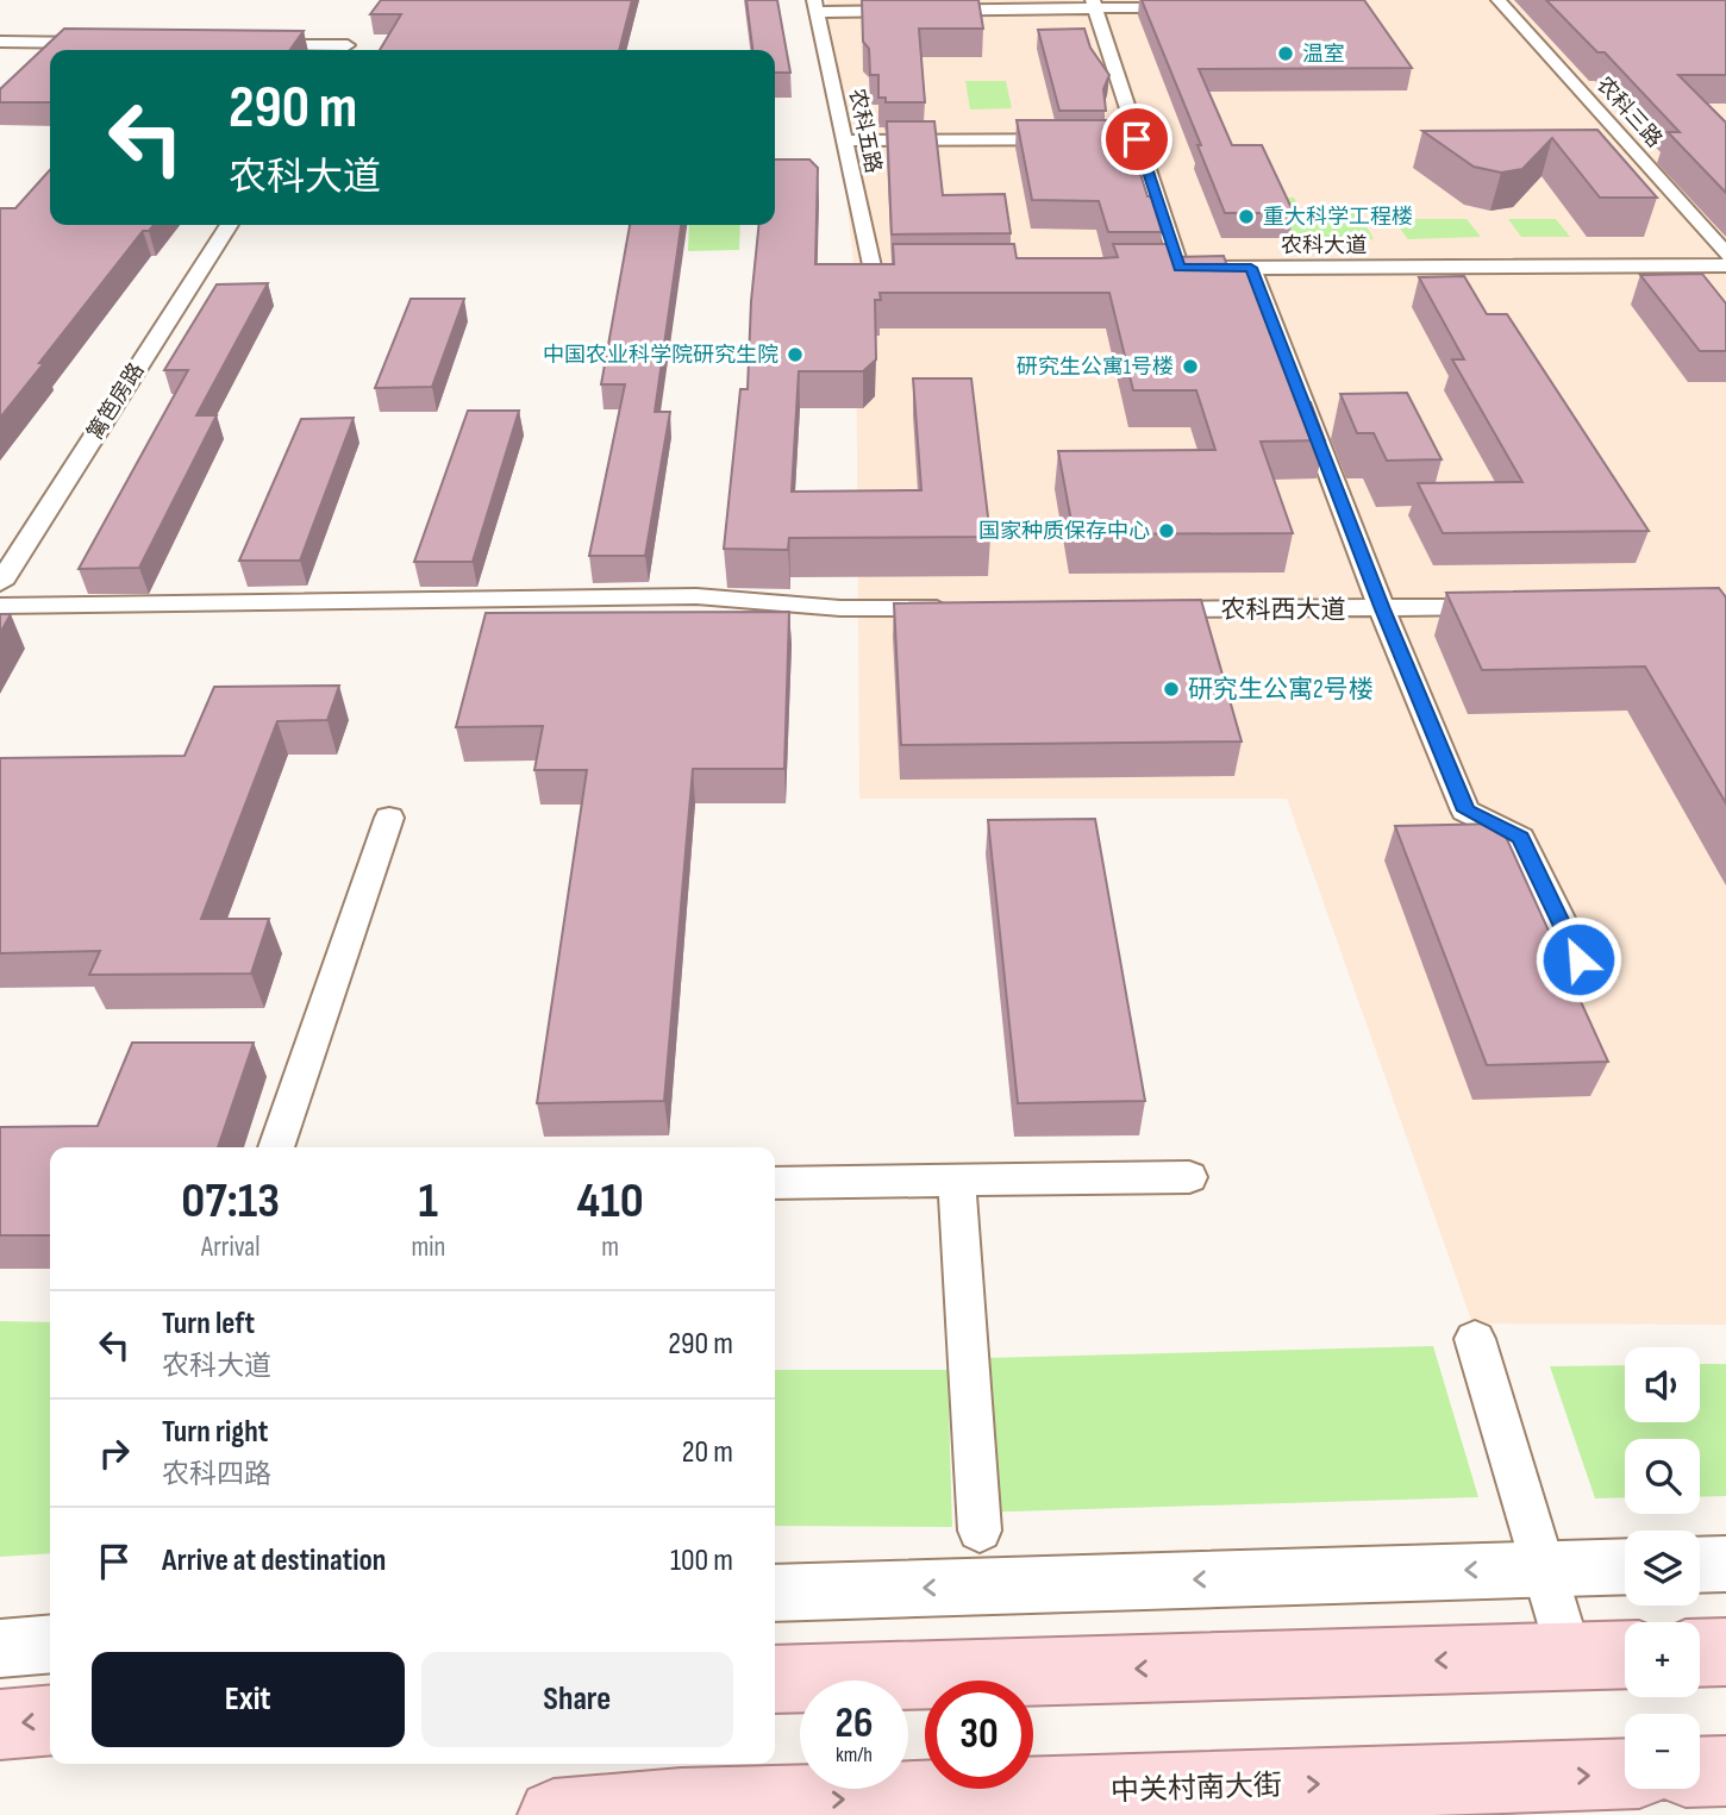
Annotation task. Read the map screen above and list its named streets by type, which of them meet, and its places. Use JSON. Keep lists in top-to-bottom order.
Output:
{
  "streets": {
    "main road": ["中关村南大街"],
    "street": [
      "农科三路",
      "农科五路",
      "农科大道",
      "篱笆房路",
      "农科西大道"
    ]
  },
  "places": [
    "温室",
    "重大科学工程楼",
    "中国农业科学院研究生院",
    "研究生公寓1号楼",
    "国家种质保存中心",
    "研究生公寓2号楼"
  ],
  "page": {
    "turn": ["290 m", "农科大道"],
    "eta": [
      "07:13",
      "Arrival",
      "1",
      "min",
      "410",
      "m"
    ],
    "list": [
      {
        "name": "Turn left",
        "note": "农科大道",
        "value": "290 m"
      },
      {
        "name": "Turn right",
        "note": "农科四路",
        "value": "20 m"
      },
      {
        "name": "Arrive at destination",
        "value": "100 m"
      }
    ],
    "map_buttons": ["+", "−"],
    "buttons": ["Exit", "Share"],
    "speed": "26 km/h",
    "limit": "30"
  }
}
